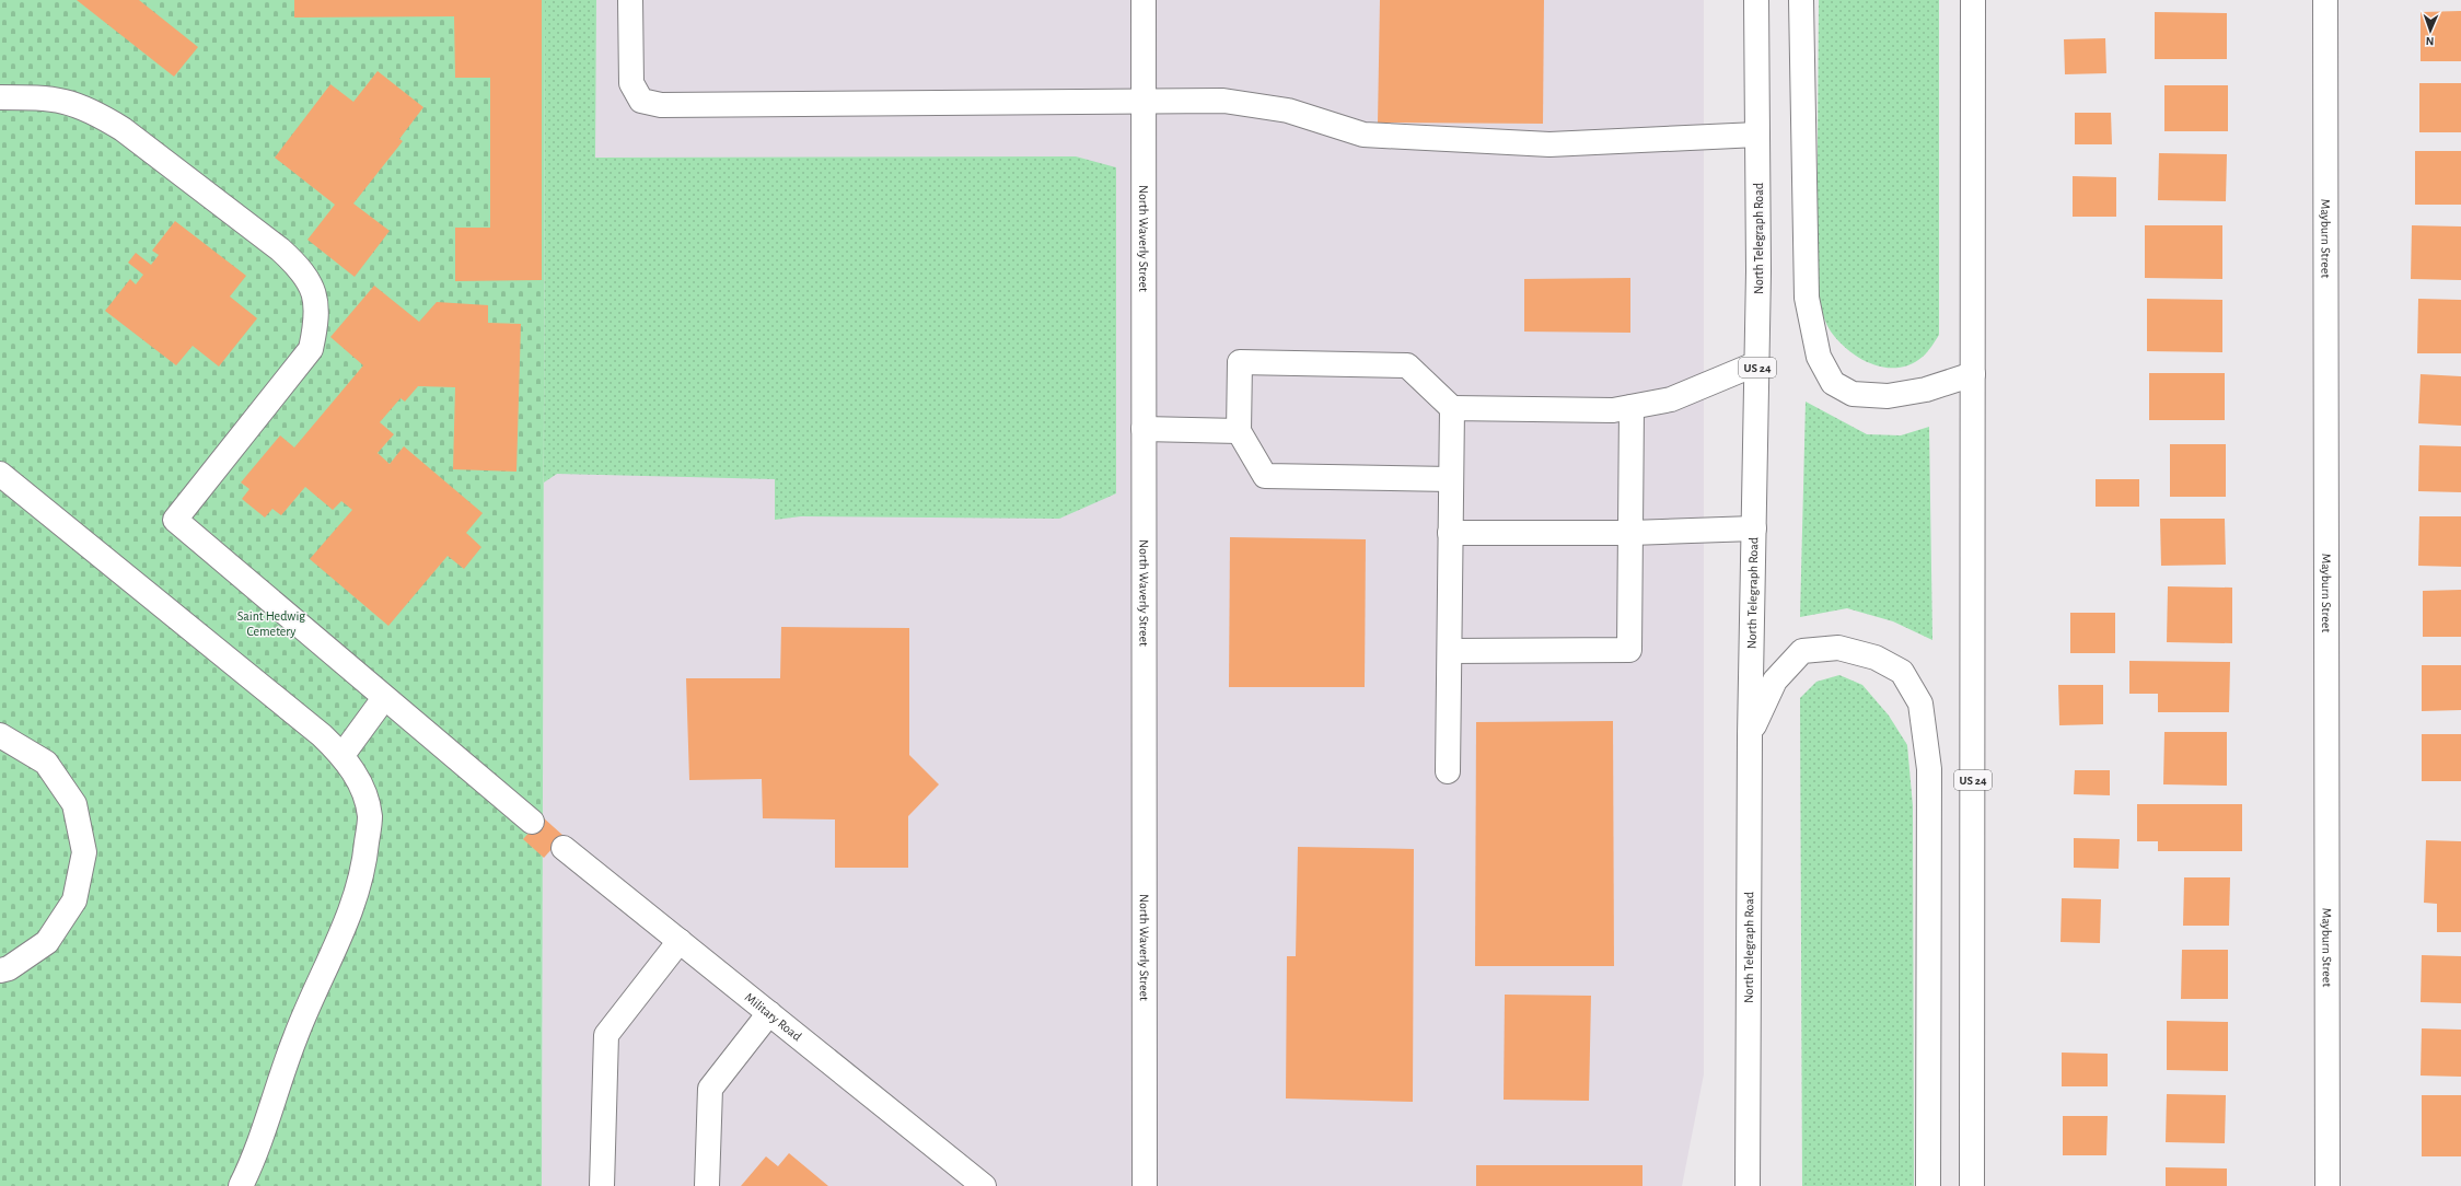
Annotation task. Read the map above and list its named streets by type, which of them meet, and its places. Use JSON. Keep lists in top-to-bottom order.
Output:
{
  "streets": {
    "main road": [
      "North Waverly Street",
      "North Telegraph Road",
      "Mayburn Street",
      "US 24",
      "Military Road"
    ]
  },
  "parks": ["Saint Hedwig Cemetery"],
  "north": "bottom"
}
